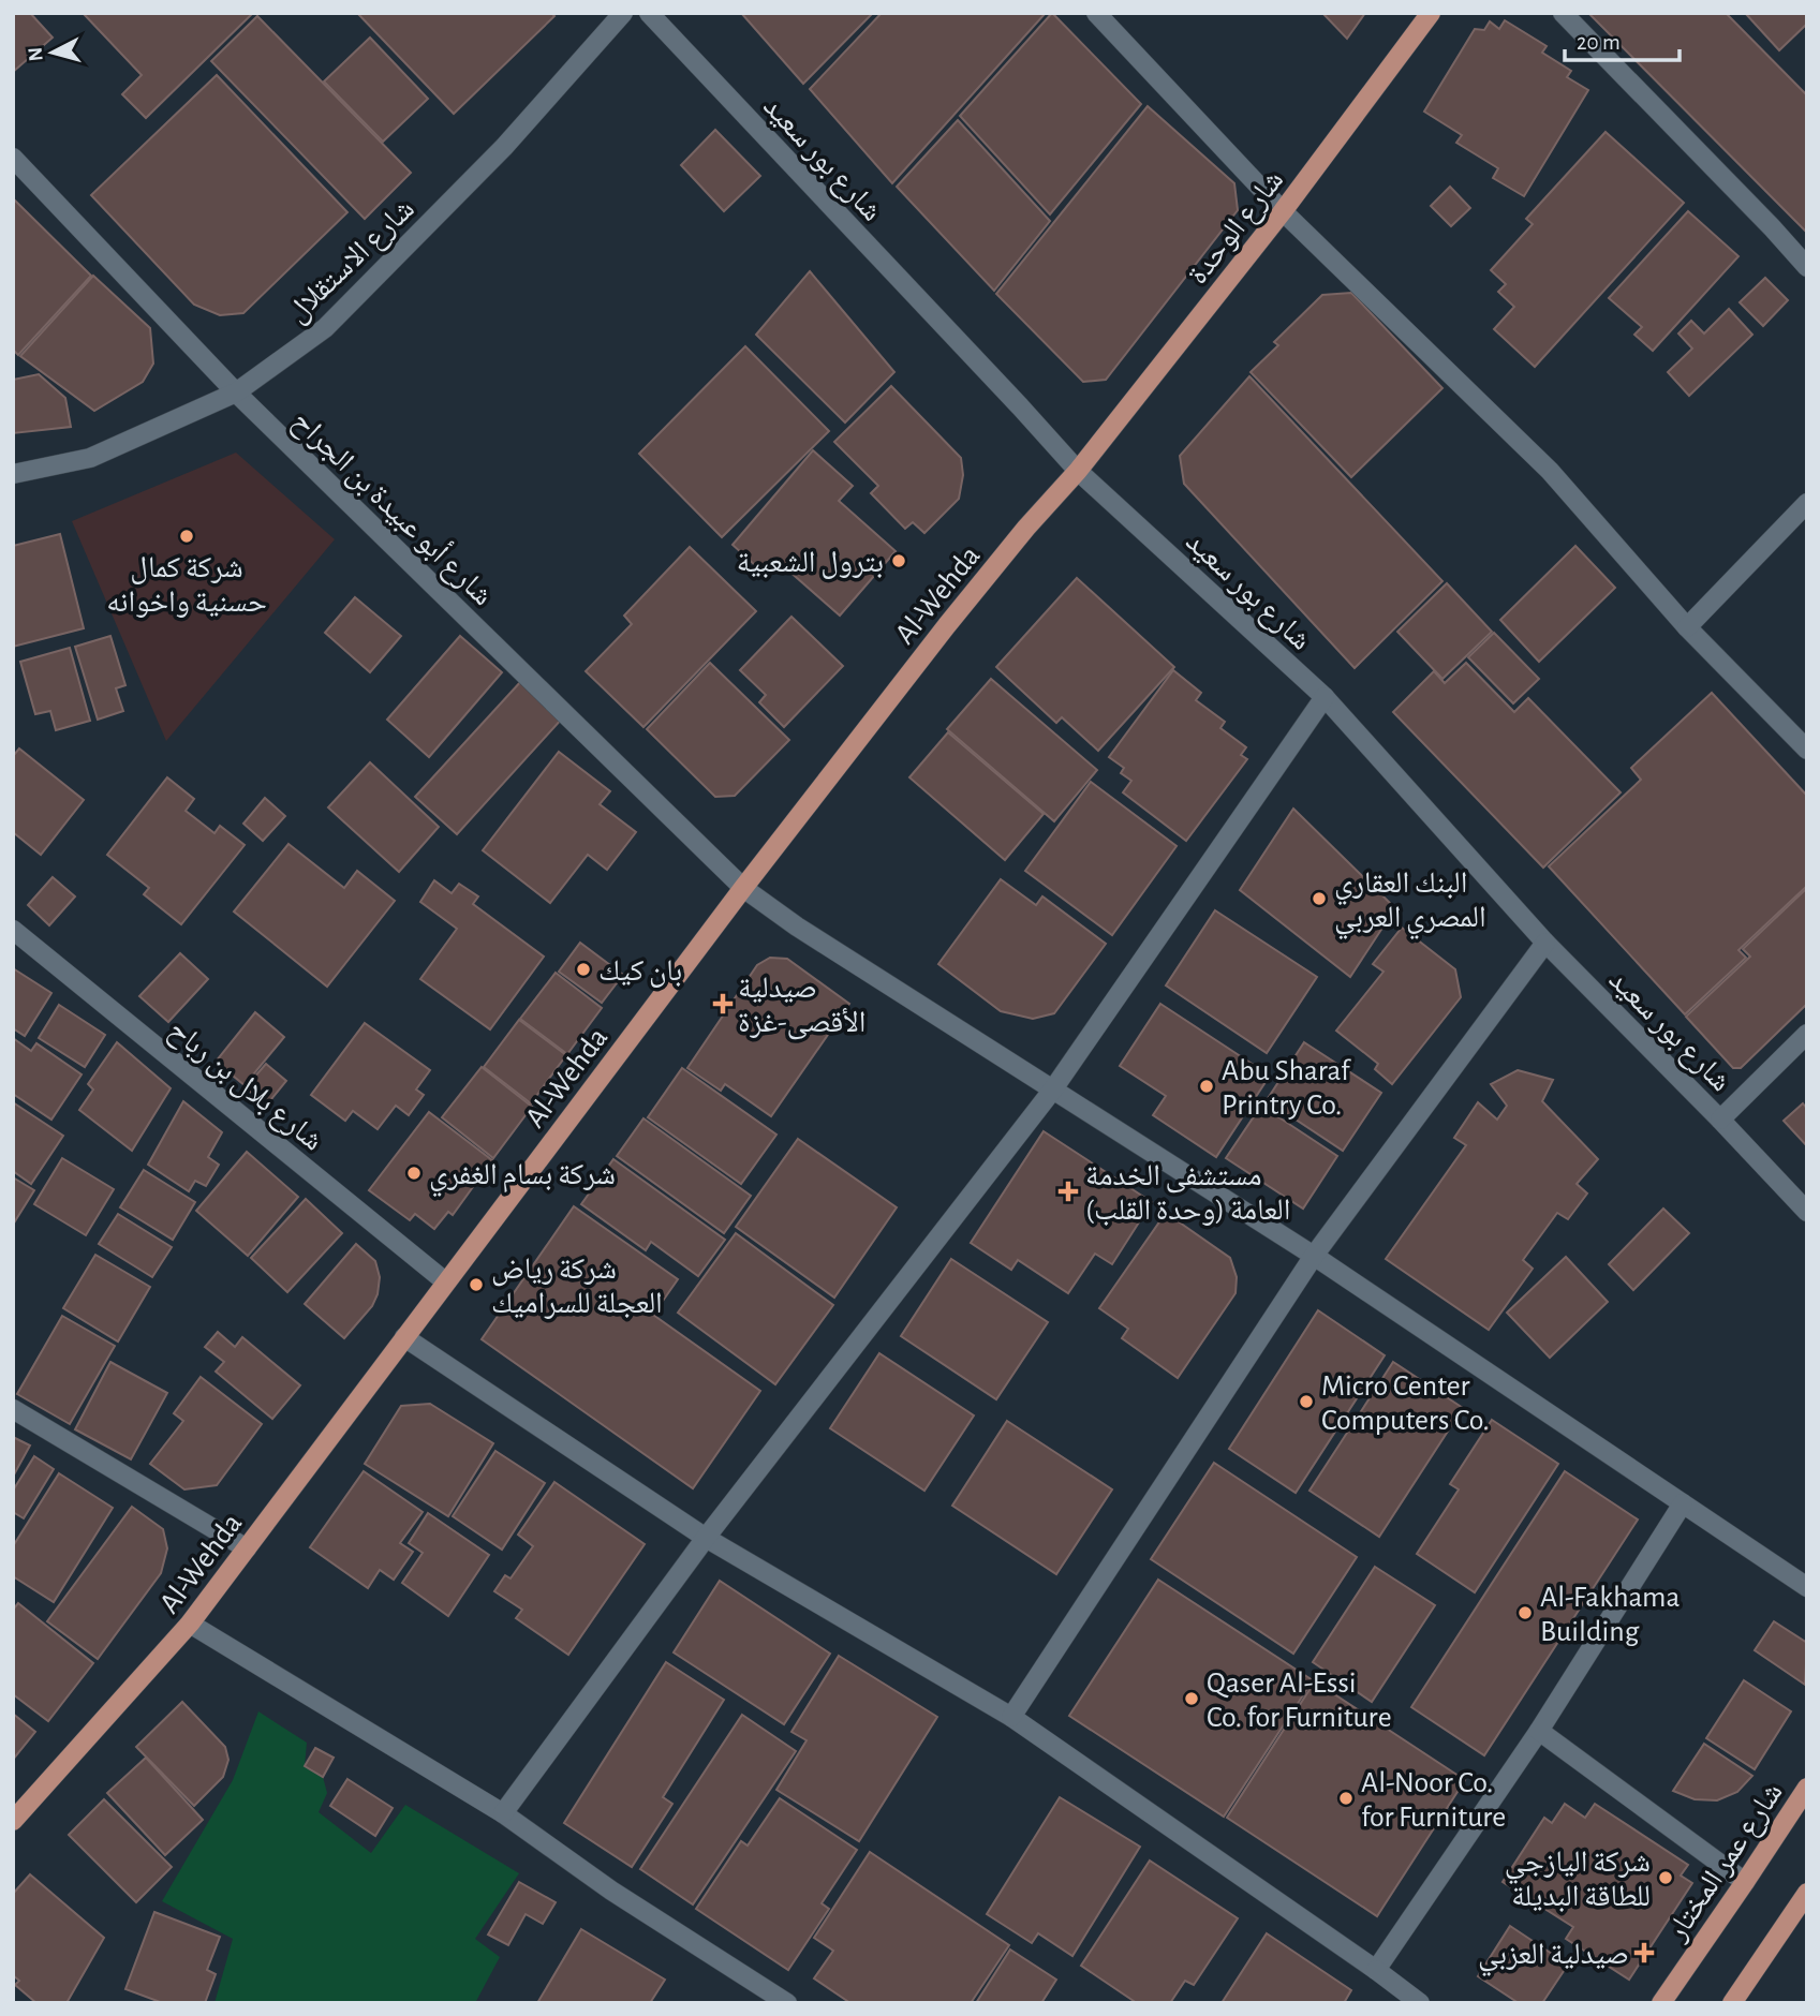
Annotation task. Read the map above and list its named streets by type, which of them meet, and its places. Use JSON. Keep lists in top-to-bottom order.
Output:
{
  "streets": {
    "main road": ["شارع الوحدة", "Al-Wehda", "شارع عمر المختار"],
    "street": [
      "شارع بور سعيد",
      "شارع الاستقلال",
      "شارع أبو عبيدة بن الجراح",
      "شارع بلال بن رباح"
    ]
  },
  "crossings": [
    ["شارع بور سعيد", "شارع الوحدة"],
    ["شارع بور سعيد", "Al-Wehda"],
    ["شارع الوحدة", "Al-Wehda"],
    ["شارع الاستقلال", "شارع أبو عبيدة بن الجراح"],
    ["شارع أبو عبيدة بن الجراح", "Al-Wehda"],
    ["Al-Wehda", "شارع بلال بن رباح"]
  ],
  "places": {
    "other": [
      "شركة كمال حسنية واخوانه",
      "بترول الشعبية",
      "البنك العقاري المصري العربي",
      "بان كيك",
      "Abu Sharaf Printry Co.",
      "شركة بسام الغفري",
      "شركة رياض العجلة للسراميك",
      "Micro Center Computers Co.",
      "Al-Fakhama Building",
      "Qaser Al-Essi Co. for Furniture",
      "Al-Noor Co. for Furniture",
      "شركة اليازجي للطاقة البديلة"
    ],
    "health": ["صيدلية الأقصى-غزة", "مستشفى الخدمة العامة (وحدة القلب)", "صيدلية العزبي"]
  },
  "scale_bar": "20 m",
  "north": "left"
}
